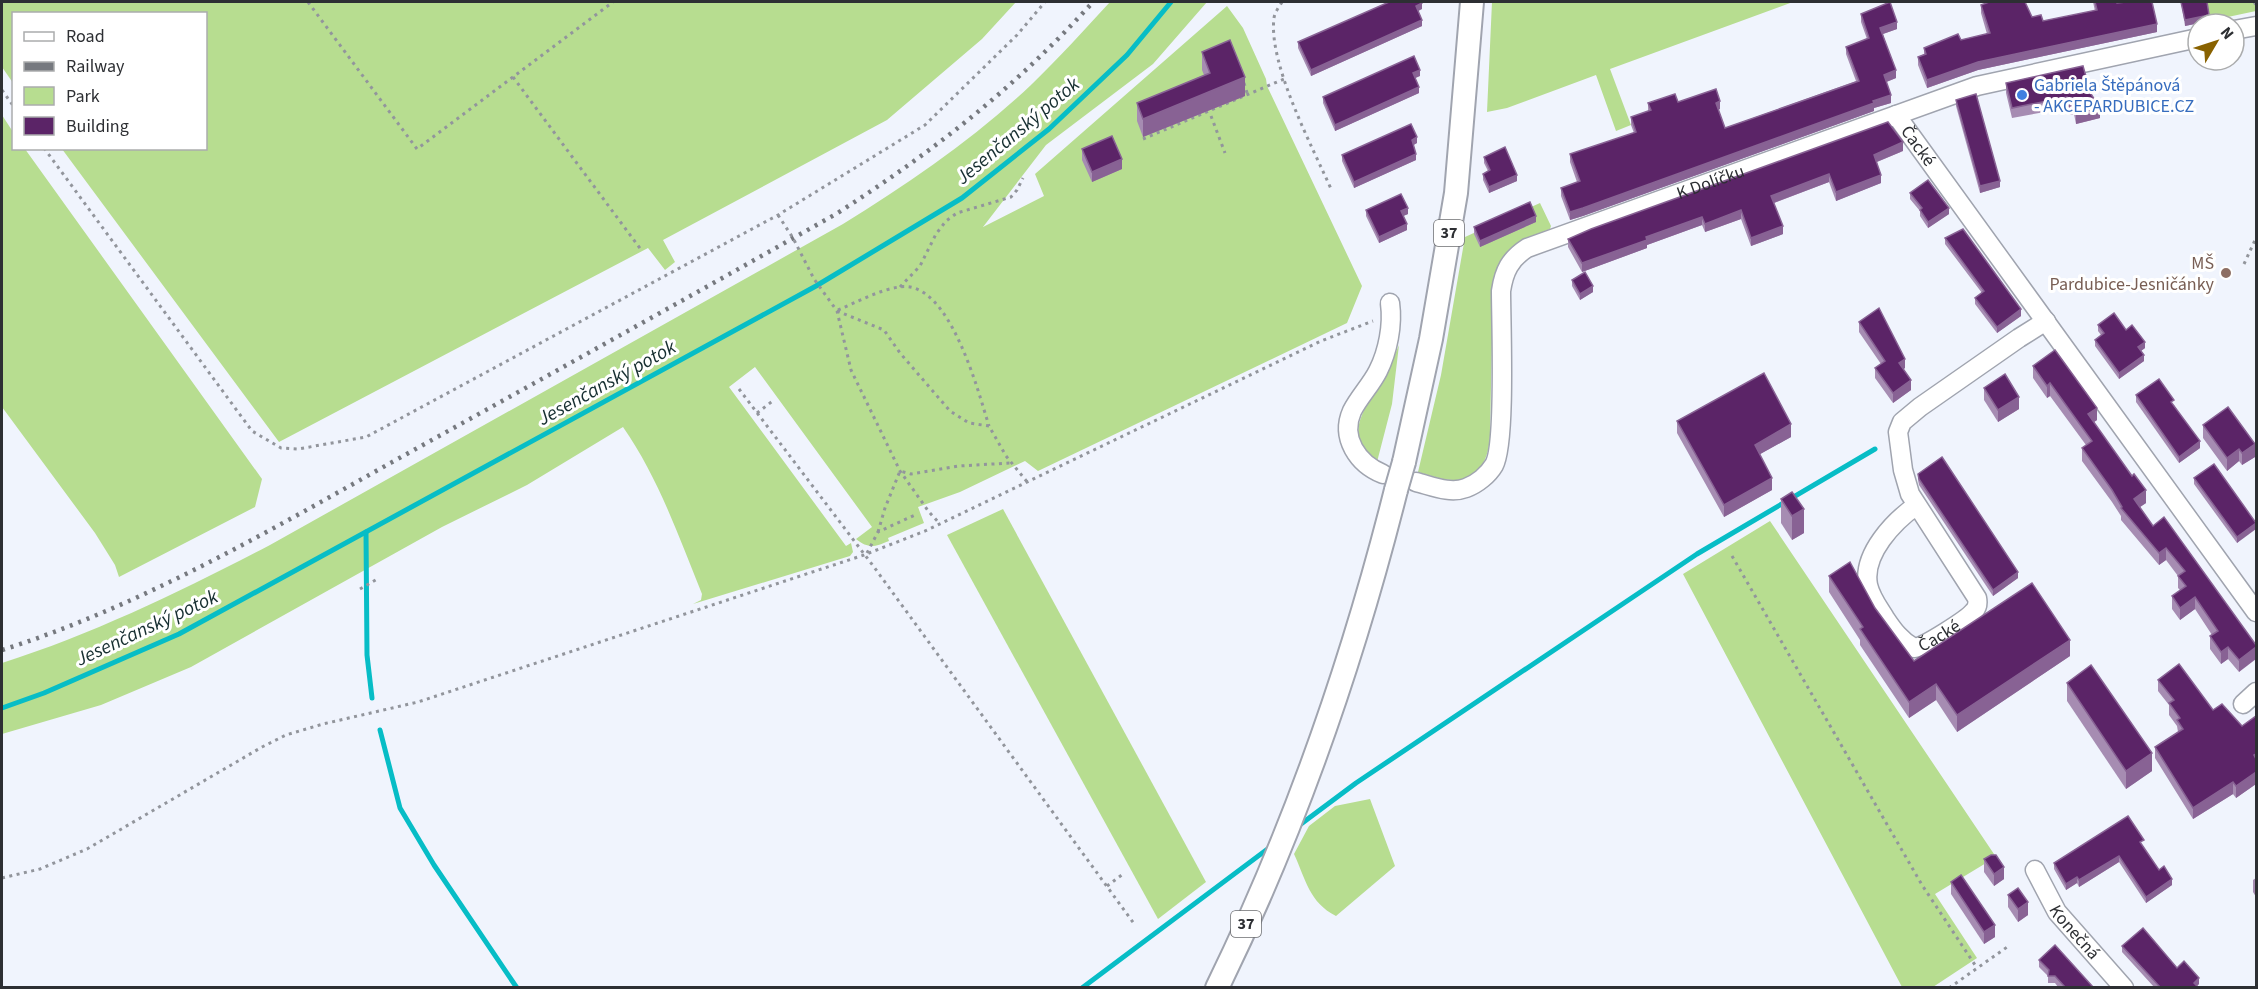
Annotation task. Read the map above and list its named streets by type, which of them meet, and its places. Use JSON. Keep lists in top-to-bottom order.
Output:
{
  "streets": {
    "main road": ["37"],
    "street": ["Čacké", "K Dolíčku", "Konečná"]
  },
  "crossings": [
    ["Čacké", "K Dolíčku"],
    ["K Dolíčku", "37"]
  ],
  "water": ["Jesenčanský potok"],
  "places": ["Gabriela Štěpánová - AKCEPARDUBICE.CZ", "MŠ Pardubice-Jesničánky"],
  "legend": [
    "Road",
    "Railway",
    "Park",
    "Building"
  ],
  "north": "top right"
}
